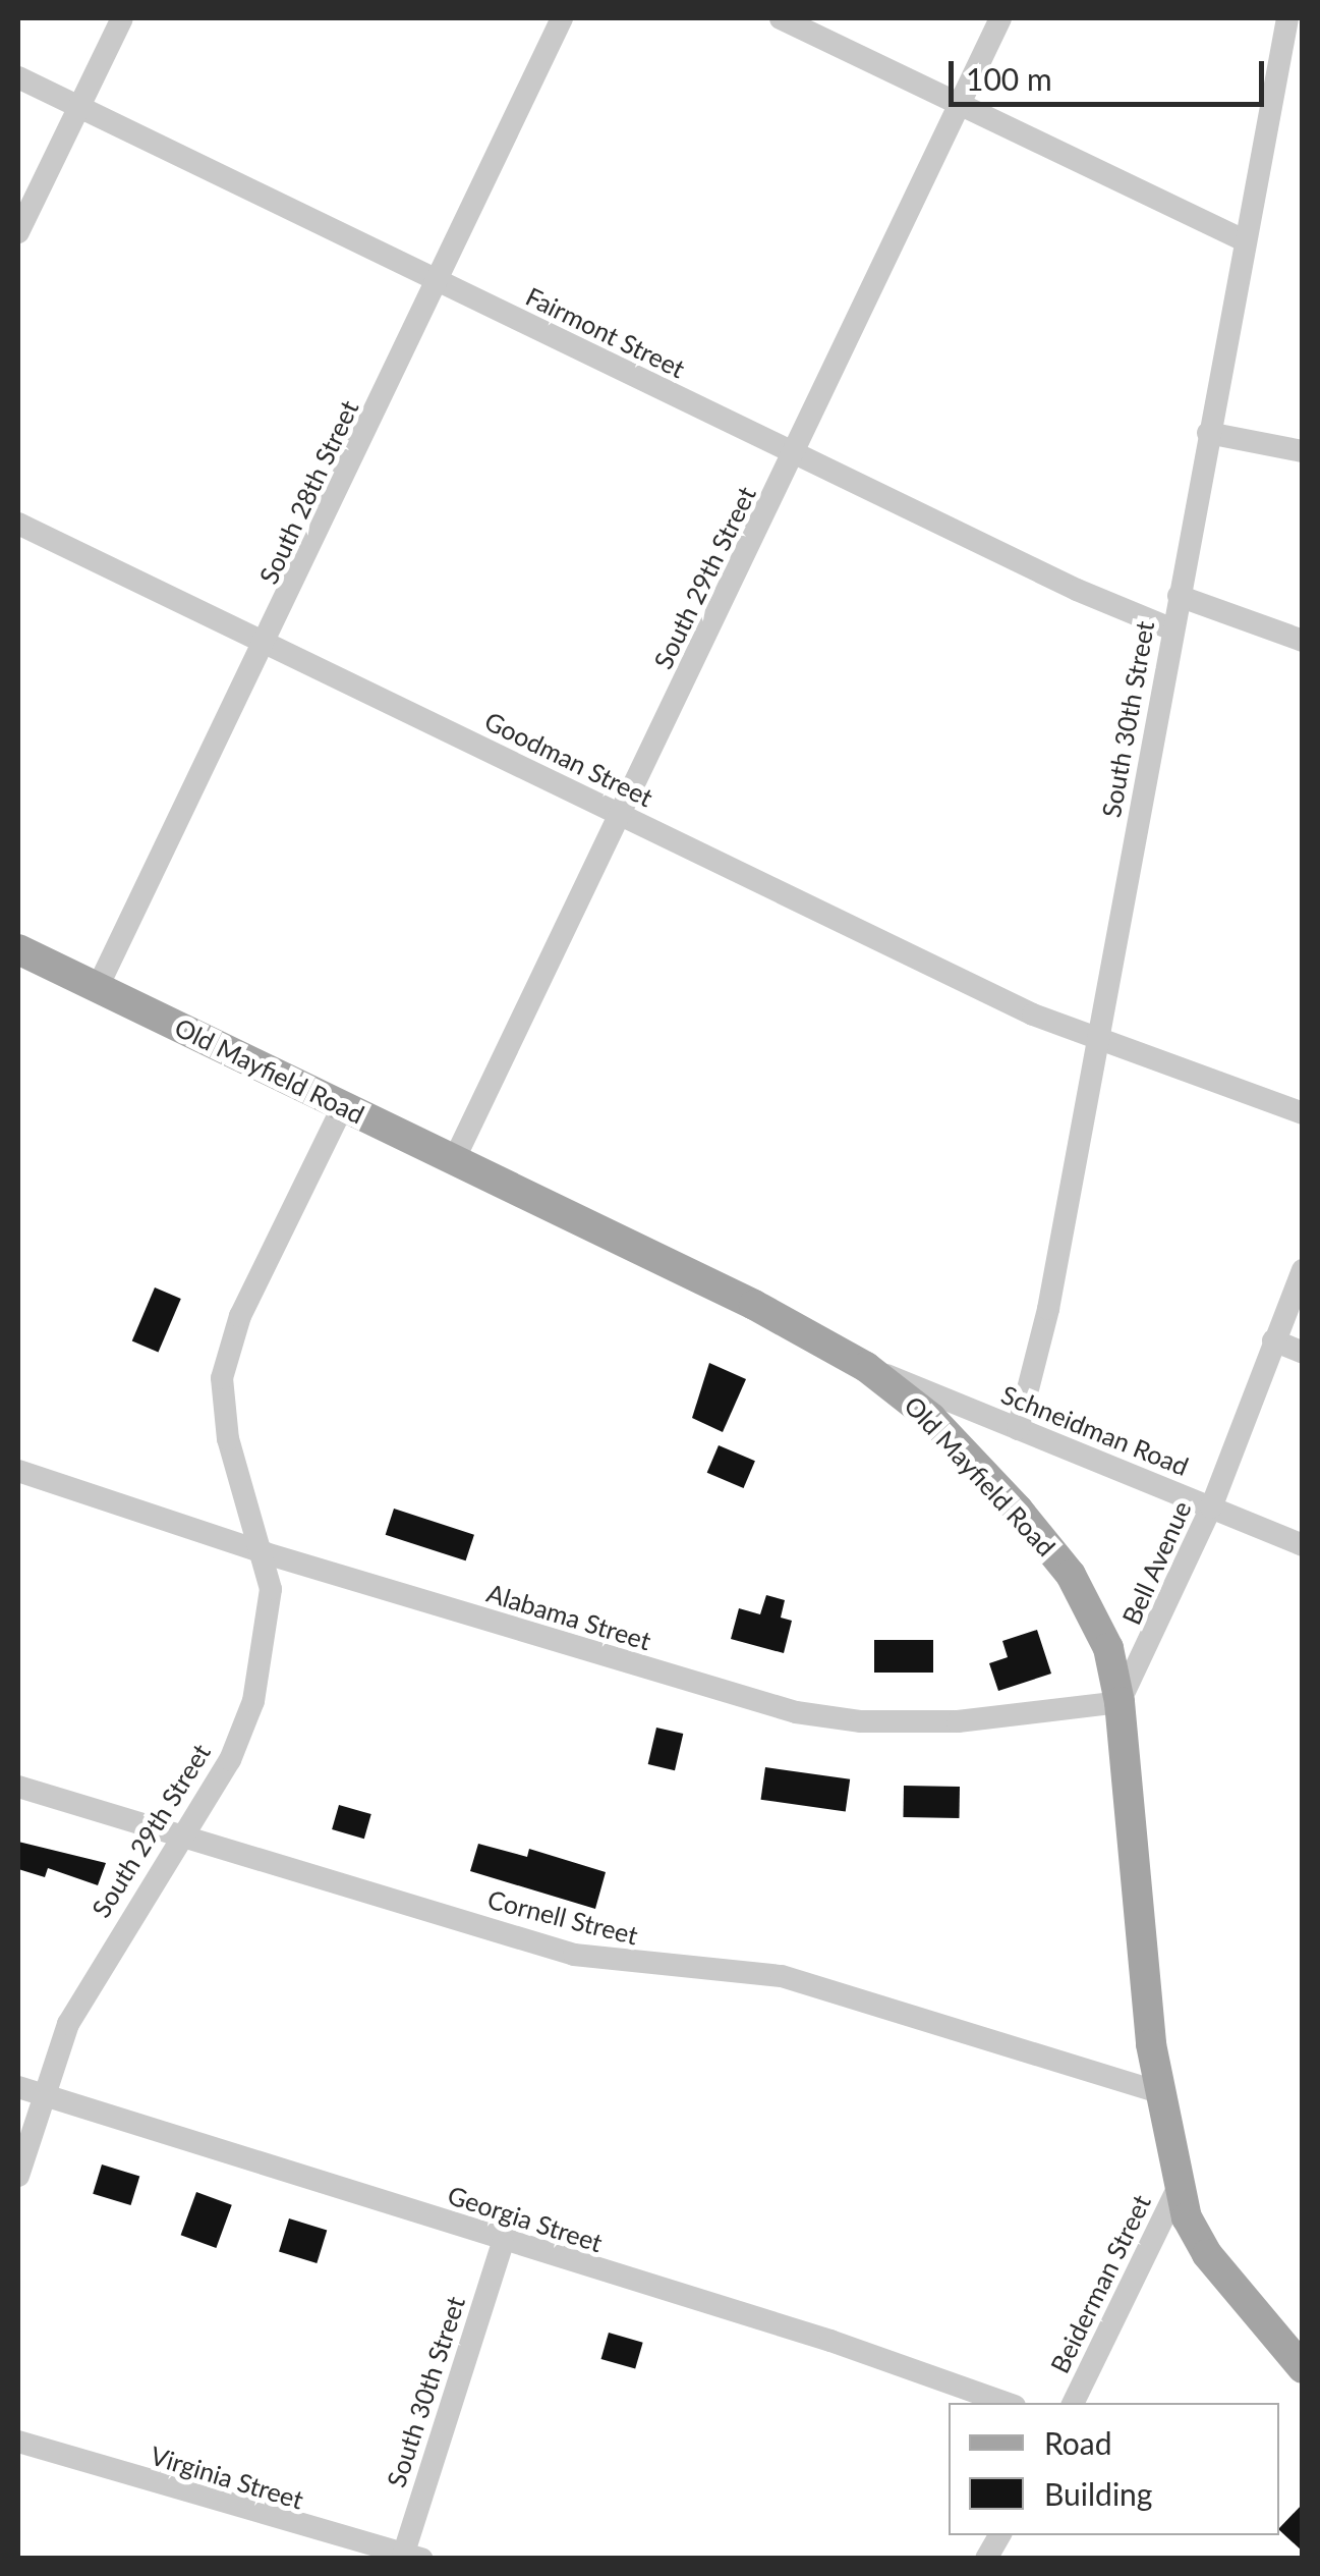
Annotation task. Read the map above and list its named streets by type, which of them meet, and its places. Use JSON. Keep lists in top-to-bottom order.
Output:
{
  "streets": {
    "main road": ["Old Mayfield Road"],
    "street": [
      "Fairmont Street",
      "South 28th Street",
      "South 29th Street",
      "South 30th Street",
      "Goodman Street",
      "Schneidman Road",
      "Bell Avenue",
      "Alabama Street",
      "Cornell Street",
      "Georgia Street",
      "Beiderman Street",
      "Virginia Street"
    ]
  },
  "crossings": [
    ["Fairmont Street", "South 28th Street"],
    ["Fairmont Street", "South 29th Street"],
    ["Fairmont Street", "South 30th Street"],
    ["South 28th Street", "Goodman Street"],
    ["South 28th Street", "Old Mayfield Road"],
    ["South 29th Street", "Goodman Street"],
    ["South 29th Street", "Old Mayfield Road"],
    ["South 29th Street", "Alabama Street"],
    ["South 29th Street", "Cornell Street"],
    ["South 29th Street", "Georgia Street"],
    ["South 30th Street", "Goodman Street"],
    ["South 30th Street", "Schneidman Road"],
    ["South 30th Street", "Georgia Street"],
    ["South 30th Street", "Virginia Street"],
    ["Old Mayfield Road", "Schneidman Road"],
    ["Old Mayfield Road", "Bell Avenue"],
    ["Old Mayfield Road", "Alabama Street"],
    ["Old Mayfield Road", "Cornell Street"],
    ["Old Mayfield Road", "Beiderman Street"],
    ["Schneidman Road", "Bell Avenue"],
    ["Bell Avenue", "Alabama Street"]
  ],
  "legend": ["Road", "Building"],
  "scale_bar": "100 m"
}
